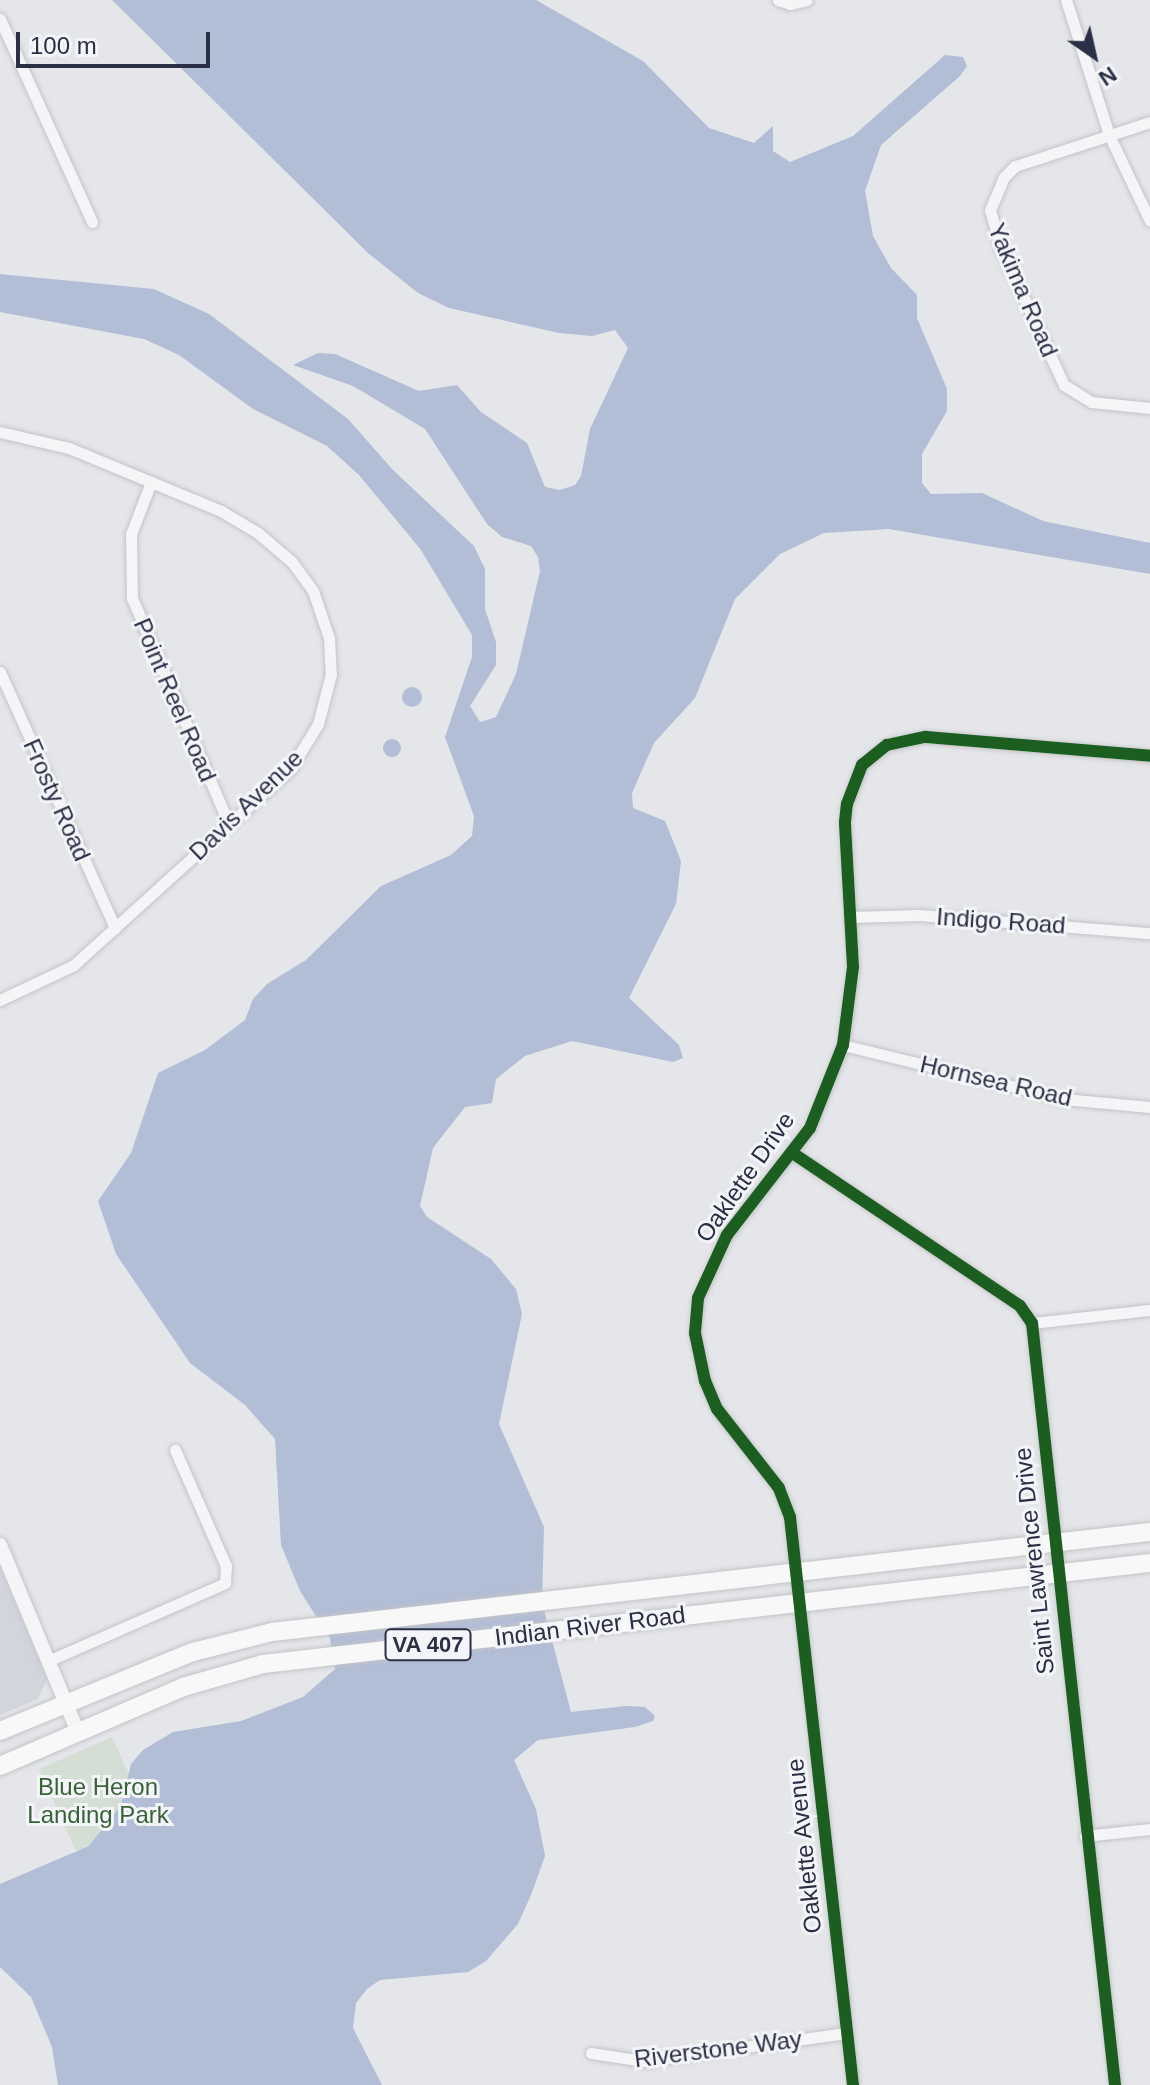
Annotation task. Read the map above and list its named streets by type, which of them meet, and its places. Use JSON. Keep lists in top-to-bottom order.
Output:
{
  "streets": {
    "main road": ["Indian River Road", "VA 407"],
    "street": [
      "Yakima Road",
      "Point Reel Road",
      "Frosty Road",
      "Davis Avenue",
      "Indigo Road",
      "Hornsea Road",
      "Oaklette Drive",
      "Saint Lawrence Drive",
      "Oaklette Avenue",
      "Riverstone Way"
    ]
  },
  "crossings": [
    ["Point Reel Road", "Davis Avenue"],
    ["Frosty Road", "Davis Avenue"],
    ["Indigo Road", "Oaklette Drive"],
    ["Hornsea Road", "Oaklette Drive"],
    ["Oaklette Drive", "Indian River Road"],
    ["Oaklette Drive", "Oaklette Avenue"],
    ["Saint Lawrence Drive", "Indian River Road"],
    ["Indian River Road", "Oaklette Avenue"],
    ["Oaklette Avenue", "Riverstone Way"]
  ],
  "parks": ["Blue Heron Landing Park"],
  "scale_bar": "100 m",
  "north": "bottom right"
}
